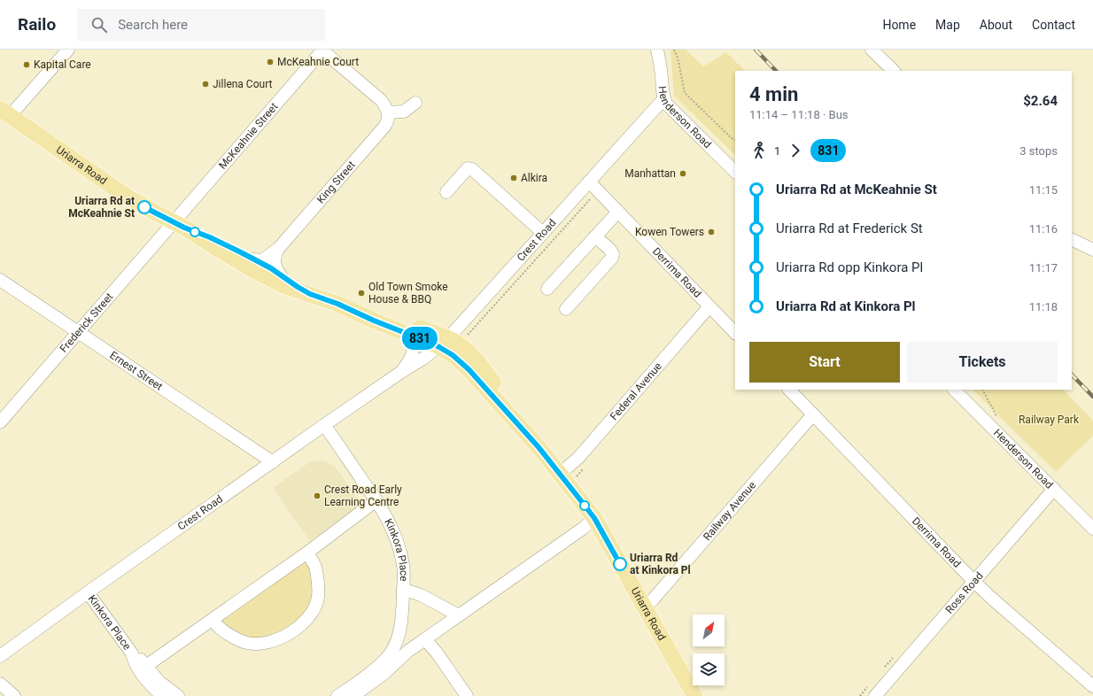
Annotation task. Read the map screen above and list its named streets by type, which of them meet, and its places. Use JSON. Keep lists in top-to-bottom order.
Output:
{
  "streets": {
    "main road": ["Uriarra Road"],
    "street": [
      "Henderson Road",
      "McKeahnie Street",
      "King Street",
      "Crest Road",
      "Derrima Road",
      "Frederick Street",
      "Ernest Street",
      "Federal Avenue",
      "Railway Avenue",
      "Kinkora Place",
      "Ross Road"
    ]
  },
  "crossings": [
    ["Henderson Road", "Crest Road"],
    ["Henderson Road", "Ross Road"],
    ["McKeahnie Street", "Uriarra Road"],
    ["McKeahnie Street", "Frederick Street"],
    ["Uriarra Road", "King Street"],
    ["Uriarra Road", "Crest Road"],
    ["Uriarra Road", "Frederick Street"],
    ["Uriarra Road", "Federal Avenue"],
    ["Uriarra Road", "Railway Avenue"],
    ["Uriarra Road", "Kinkora Place"],
    ["Crest Road", "Derrima Road"],
    ["Crest Road", "Ernest Street"],
    ["Crest Road", "Kinkora Place"],
    ["Derrima Road", "Federal Avenue"],
    ["Derrima Road", "Railway Avenue"],
    ["Derrima Road", "Ross Road"],
    ["Frederick Street", "Ernest Street"]
  ],
  "parks": ["Railway Park"],
  "places": [
    "McKeahnie Court",
    "Kapital Care",
    "Jillena Court",
    "Manhattan",
    "Alkira",
    "Uriarra Rd at McKeahnie St",
    "Kowen Towers",
    "Old Town Smoke House & BBQ",
    "Crest Road Early Learning Centre",
    "Uriarra Rd at Kinkora Pl"
  ],
  "lines": ["bus line 831"],
  "north": "top right",
  "page": {
    "header": "Railo",
    "search": "Search here",
    "nav": [
      "Home",
      "Map",
      "About",
      "Contact"
    ],
    "on_map": "831",
    "heading": ["4 min", "11:14 – 11:18 · Bus", "$2.64"],
    "legs": ["1", "831", "3 stops"],
    "list": [
      {
        "name": "Uriarra Rd at McKeahnie St",
        "value": "11:15"
      },
      {
        "name": "Uriarra Rd at Frederick St",
        "value": "11:16"
      },
      {
        "name": "Uriarra Rd opp Kinkora Pl",
        "value": "11:17"
      },
      {
        "name": "Uriarra Rd at Kinkora Pl",
        "value": "11:18"
      }
    ],
    "buttons": ["Start", "Tickets"]
  }
}
